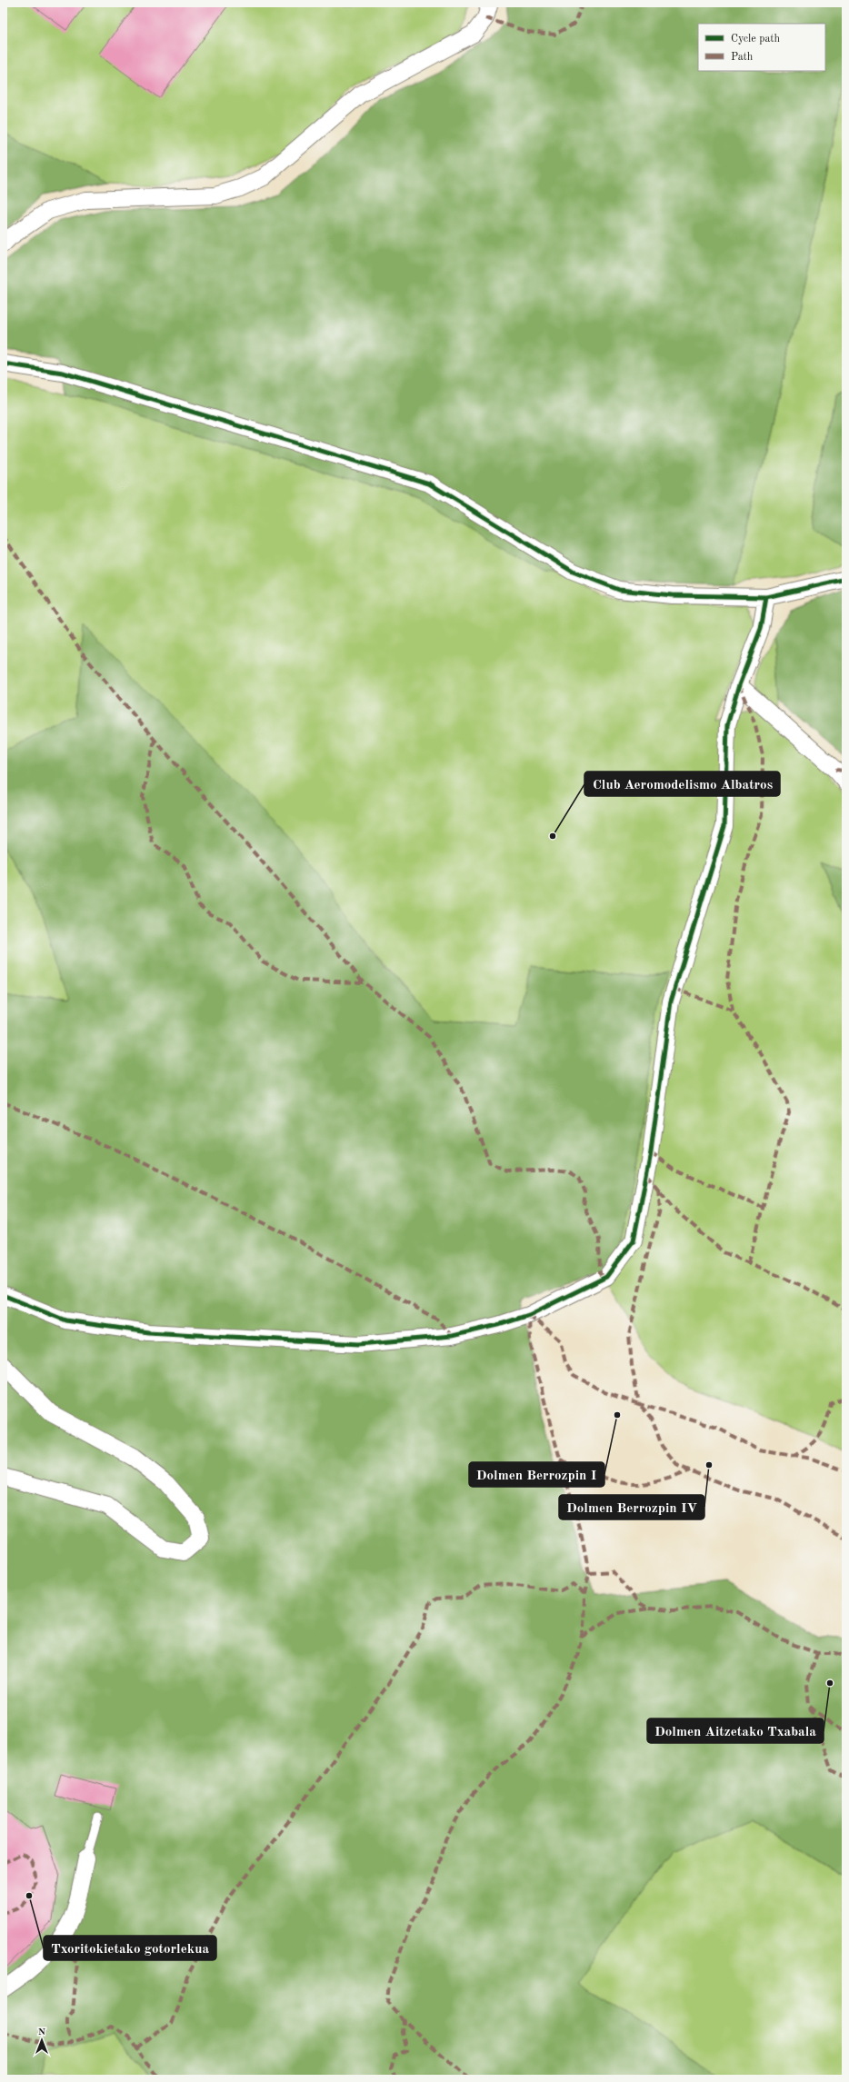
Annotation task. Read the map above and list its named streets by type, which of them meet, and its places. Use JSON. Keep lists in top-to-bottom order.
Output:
{
  "places": [
    "Club Aeromodelismo Albatros",
    "Dolmen Berrozpin I",
    "Dolmen Berrozpin IV",
    "Dolmen Aitzetako Txabala",
    "Txoritokietako gotorlekua"
  ],
  "legend": ["Cycle path", "Path"],
  "north": "top"
}
